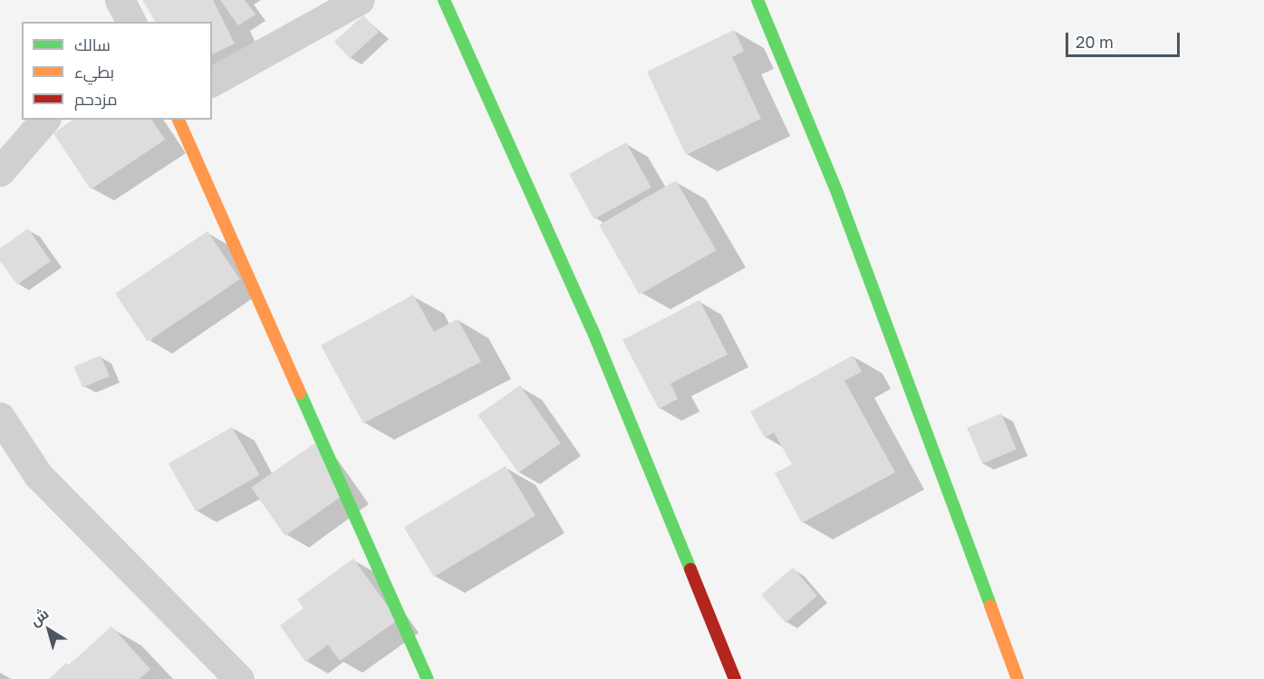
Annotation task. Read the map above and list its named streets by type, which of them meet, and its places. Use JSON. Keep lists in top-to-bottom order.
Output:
{
  "legend": ["سالك", "بطيء", "مزدحم"],
  "scale_bar": "20 m",
  "north": "top left"
}
